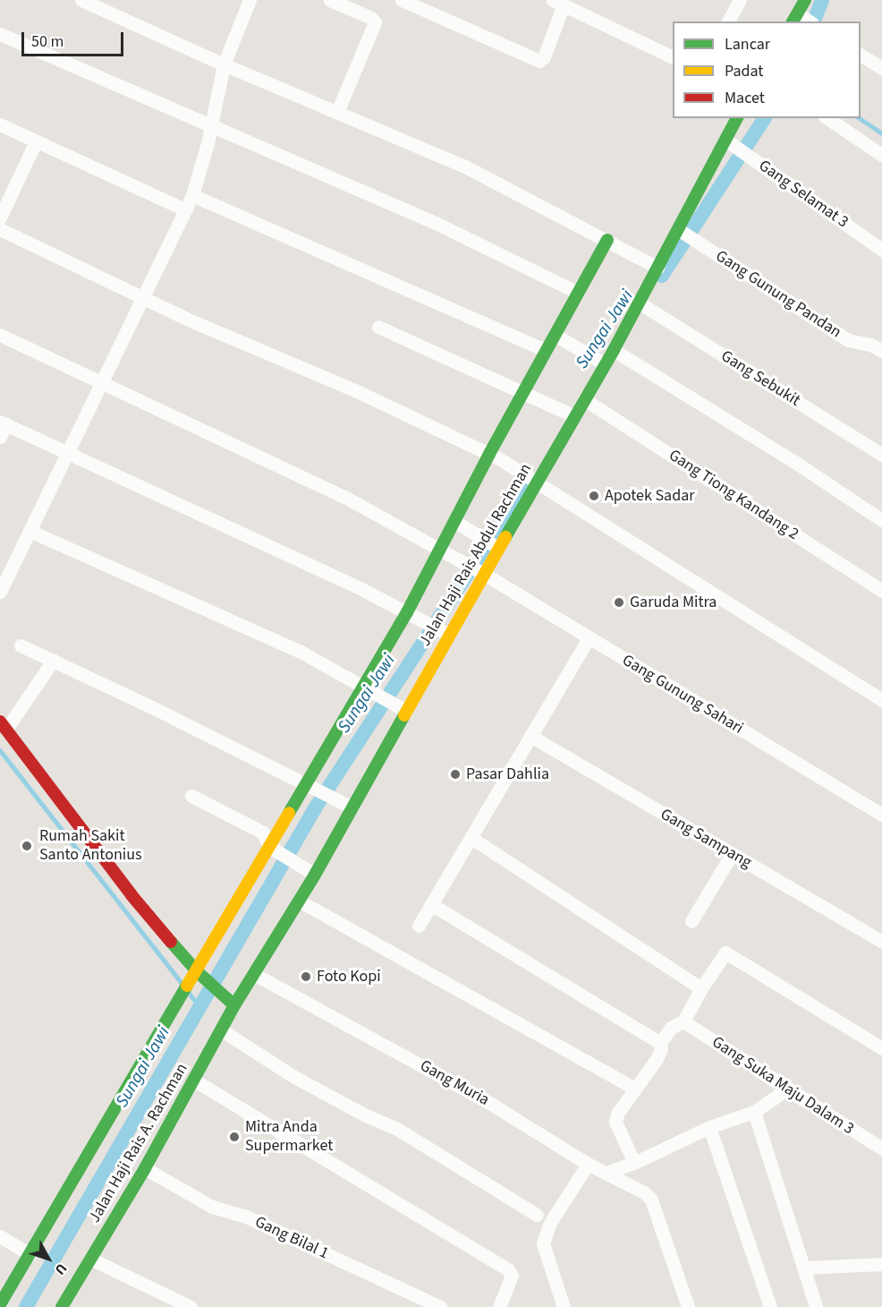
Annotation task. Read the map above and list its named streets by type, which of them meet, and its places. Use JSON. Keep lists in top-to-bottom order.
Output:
{
  "streets": {
    "street": [
      "Gang Selamat 3",
      "Gang Gunung Pandan",
      "Gang Sebukit",
      "Gang Tiong Kandang 2",
      "Jalan Haji Rais Abdul Rachman",
      "Gang Gunung Sahari",
      "Gang Sampang",
      "Gang Muria",
      "Gang Suka Maju Dalam 3",
      "Jalan Haji Rais A. Rachman",
      "Gang Bilal 1"
    ]
  },
  "crossings": [
    ["Gang Selamat 3", "Jalan Haji Rais Abdul Rachman"],
    ["Gang Gunung Pandan", "Jalan Haji Rais Abdul Rachman"],
    ["Gang Sebukit", "Jalan Haji Rais Abdul Rachman"],
    ["Gang Tiong Kandang 2", "Jalan Haji Rais Abdul Rachman"],
    ["Jalan Haji Rais Abdul Rachman", "Gang Gunung Sahari"],
    ["Jalan Haji Rais Abdul Rachman", "Gang Muria"],
    ["Jalan Haji Rais Abdul Rachman", "Jalan Haji Rais A. Rachman"],
    ["Jalan Haji Rais A. Rachman", "Gang Bilal 1"]
  ],
  "water": ["Sungai Jawi"],
  "places": [
    "Apotek Sadar",
    "Garuda Mitra",
    "Pasar Dahlia",
    "Rumah Sakit Santo Antonius",
    "Foto Kopi",
    "Mitra Anda Supermarket"
  ],
  "legend": ["Lancar", "Padat", "Macet"],
  "scale_bar": "50 m",
  "north": "bottom right"
}
